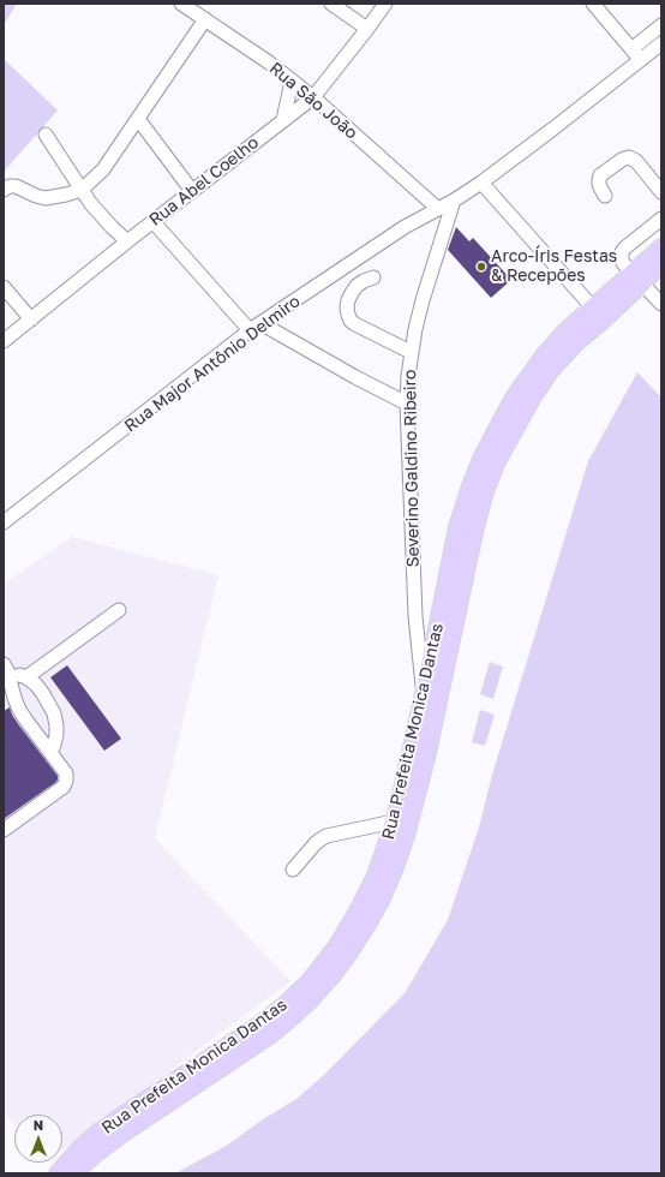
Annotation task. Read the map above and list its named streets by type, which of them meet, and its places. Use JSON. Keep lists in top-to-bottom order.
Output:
{
  "streets": {
    "main road": ["Rua Prefeita Monica Dantas"],
    "street": [
      "Rua São João",
      "Rua Abel Coelho",
      "Rua Major Antônio Delmiro",
      "Severino Galdino Ribeiro"
    ]
  },
  "crossings": [
    ["Rua São João", "Rua Abel Coelho"],
    ["Rua São João", "Rua Major Antônio Delmiro"],
    ["Rua Major Antônio Delmiro", "Severino Galdino Ribeiro"],
    ["Severino Galdino Ribeiro", "Rua Prefeita Monica Dantas"]
  ],
  "places": ["Arco-Íris Festas & Recepões"],
  "north": "top"
}
